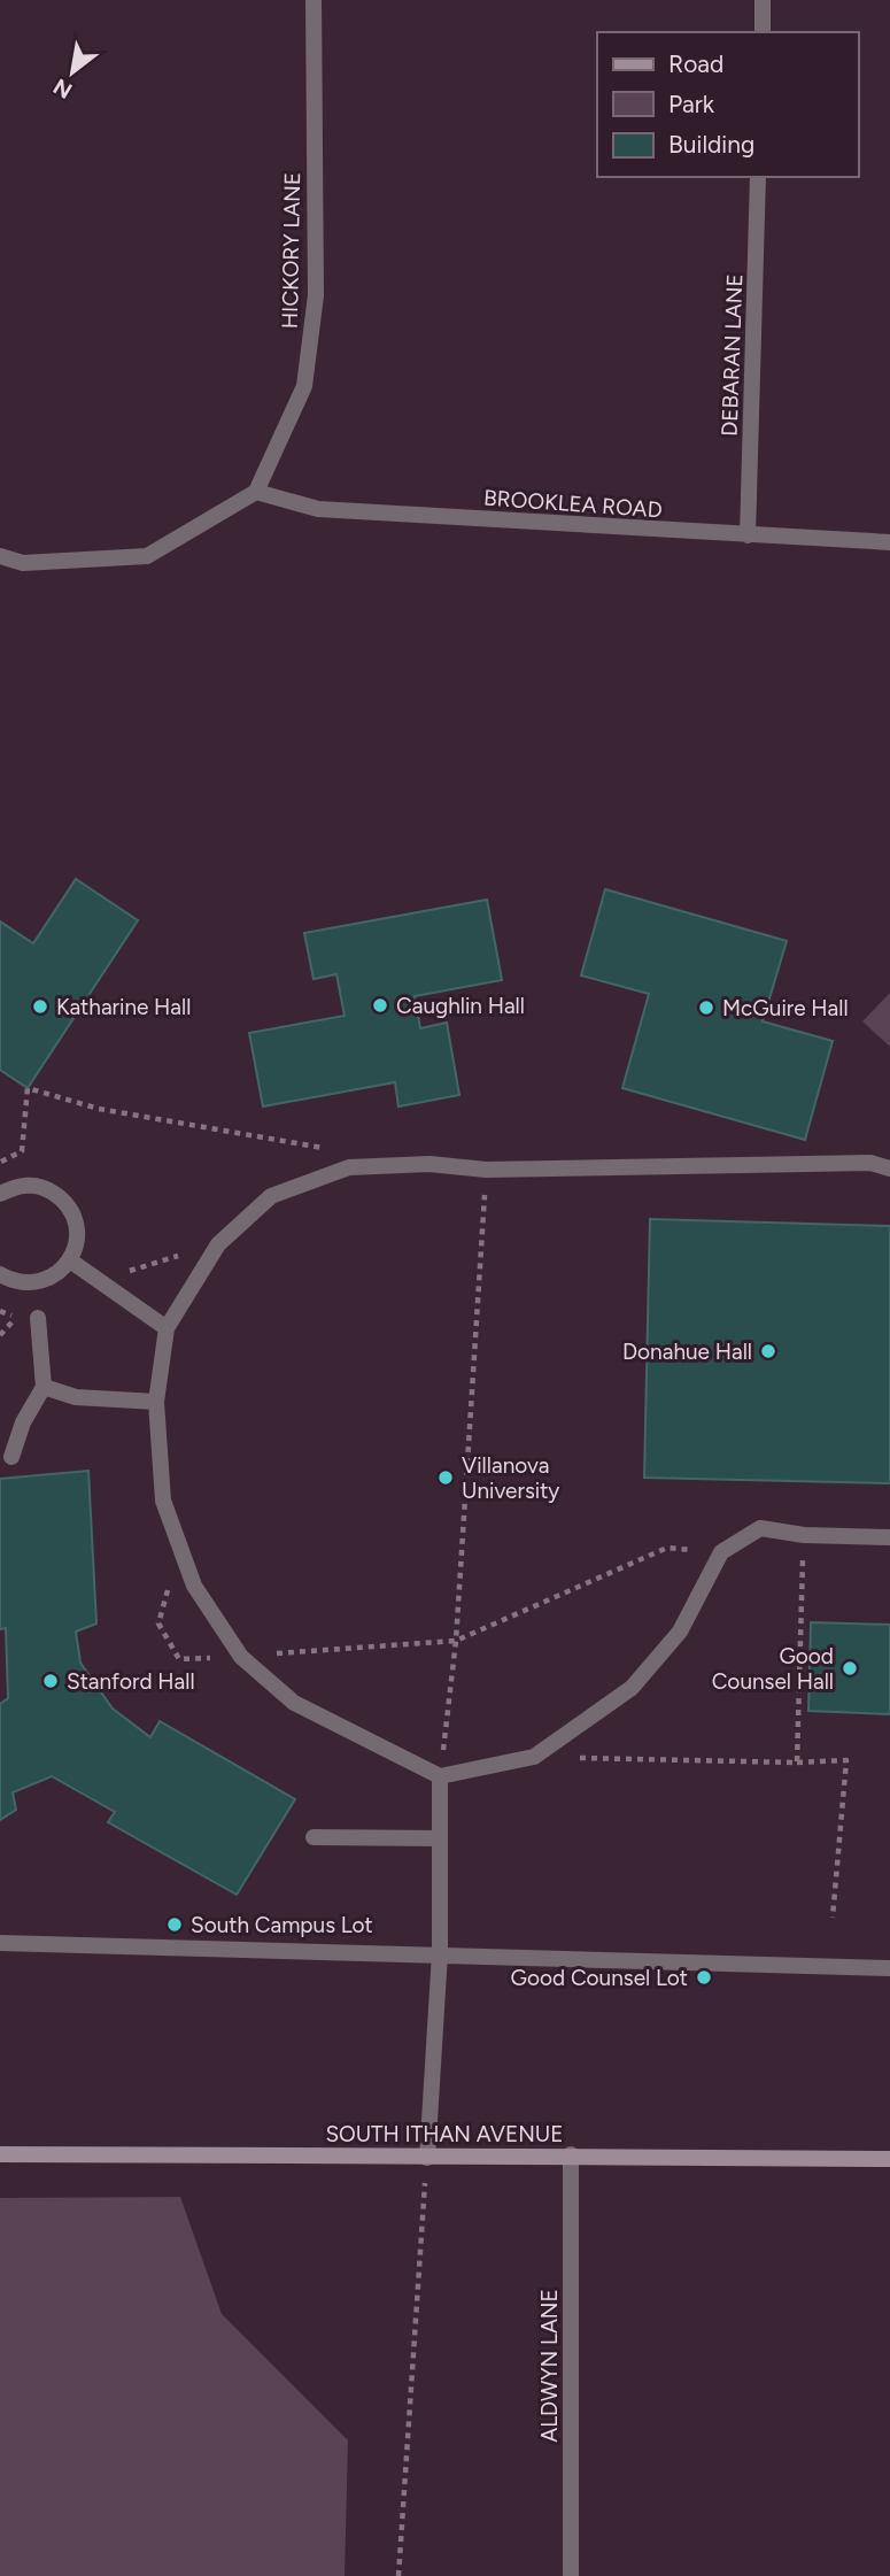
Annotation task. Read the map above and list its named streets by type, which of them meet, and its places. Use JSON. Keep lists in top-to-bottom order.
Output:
{
  "streets": {
    "street": [
      "HICKORY LANE",
      "DEBARAN LANE",
      "BROOKLEA ROAD",
      "SOUTH ITHAN AVENUE",
      "ALDWYN LANE"
    ]
  },
  "crossings": [
    ["HICKORY LANE", "BROOKLEA ROAD"],
    ["DEBARAN LANE", "BROOKLEA ROAD"],
    ["SOUTH ITHAN AVENUE", "ALDWYN LANE"]
  ],
  "places": [
    "Caughlin Hall",
    "Katharine Hall",
    "McGuire Hall",
    "Donahue Hall",
    "Villanova University",
    "Good Counsel Hall",
    "Stanford Hall",
    "South Campus Lot",
    "Good Counsel Lot"
  ],
  "legend": ["Road", "Park", "Building"],
  "north": "bottom left"
}
